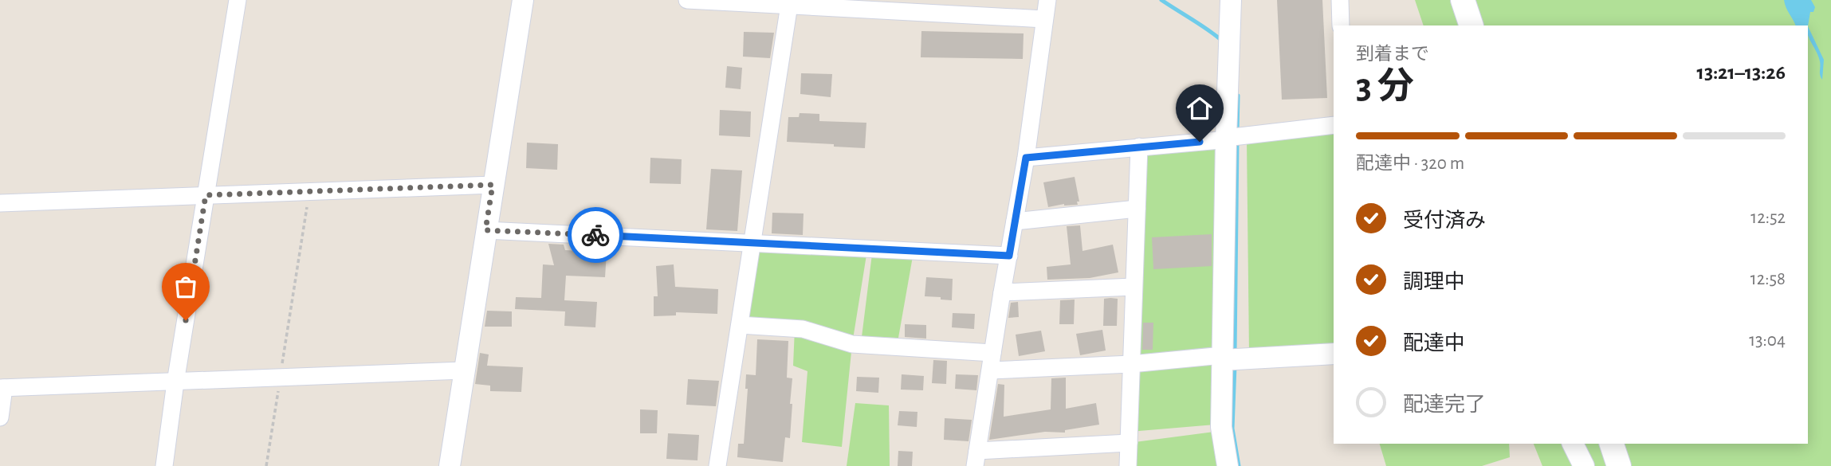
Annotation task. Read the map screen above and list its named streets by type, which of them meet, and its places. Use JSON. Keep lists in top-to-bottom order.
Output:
{
  "page": {
    "heading": ["3 分", "到着まで", "13:21–13:26"],
    "bar": "配達中 · 320 m",
    "list": [
      ["受付済み", "12:52"],
      ["調理中", "12:58"],
      ["配達中", "13:04"],
      "配達完了"
    ]
  }
}
